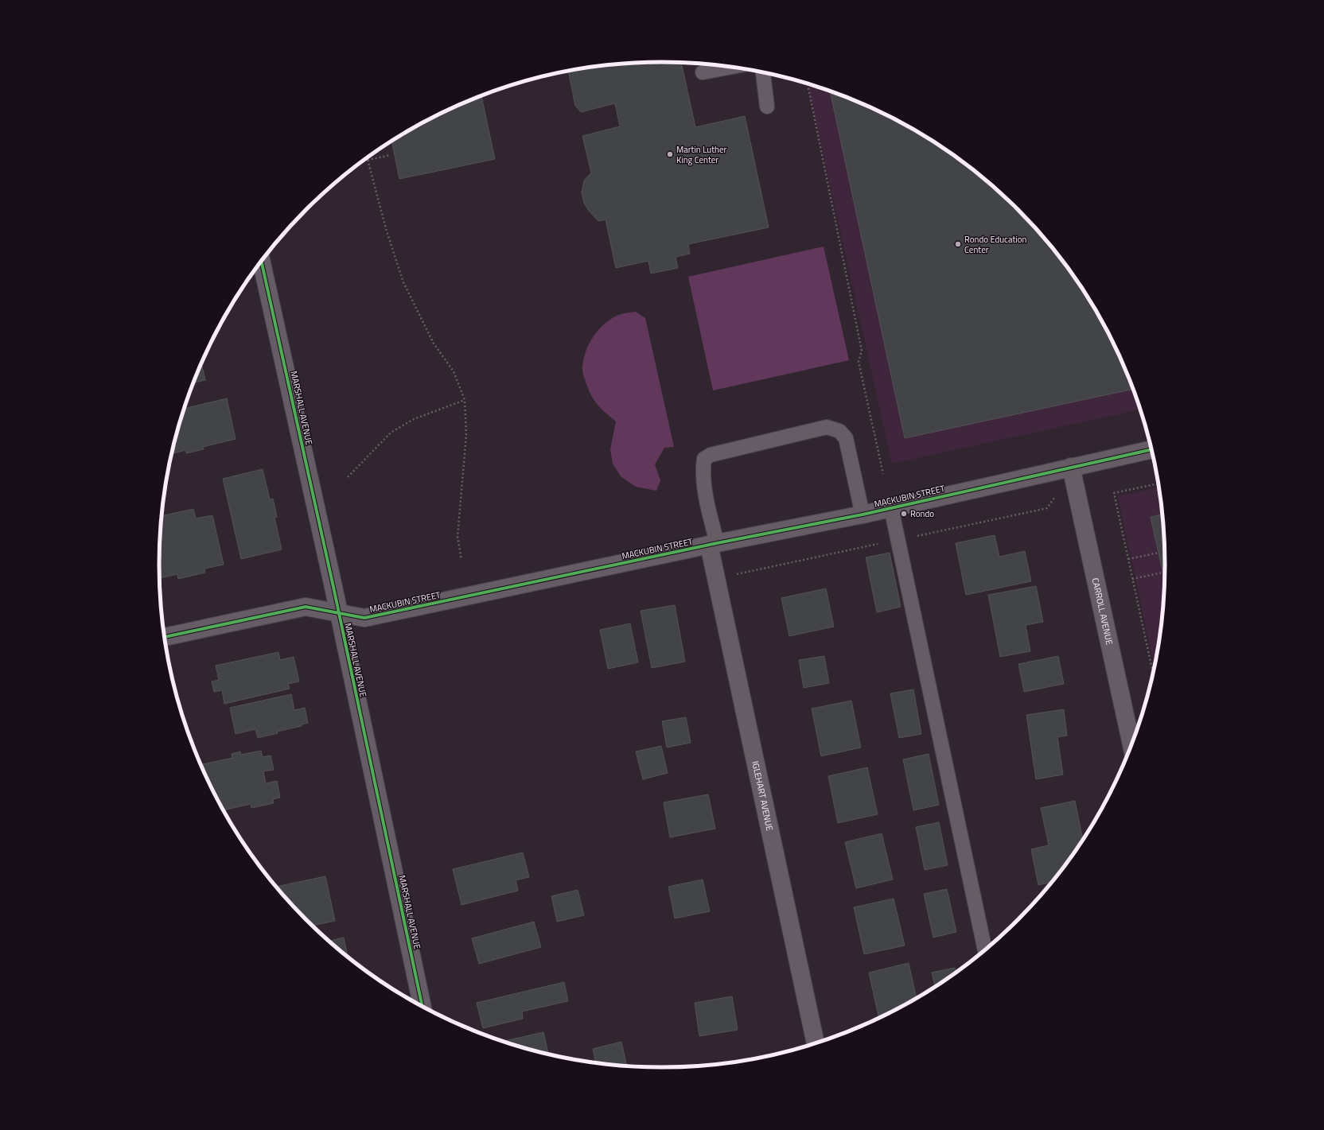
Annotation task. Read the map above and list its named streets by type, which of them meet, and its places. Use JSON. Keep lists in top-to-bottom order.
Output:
{
  "streets": {
    "street": [
      "MARSHALL AVENUE",
      "MACKUBIN STREET",
      "CARROLL AVENUE",
      "IGLEHART AVENUE"
    ]
  },
  "crossings": [
    ["MARSHALL AVENUE", "MACKUBIN STREET"],
    ["MACKUBIN STREET", "CARROLL AVENUE"],
    ["MACKUBIN STREET", "IGLEHART AVENUE"]
  ],
  "places": ["Martin Luther King Center", "Rondo Education Center", "Rondo"]
}
